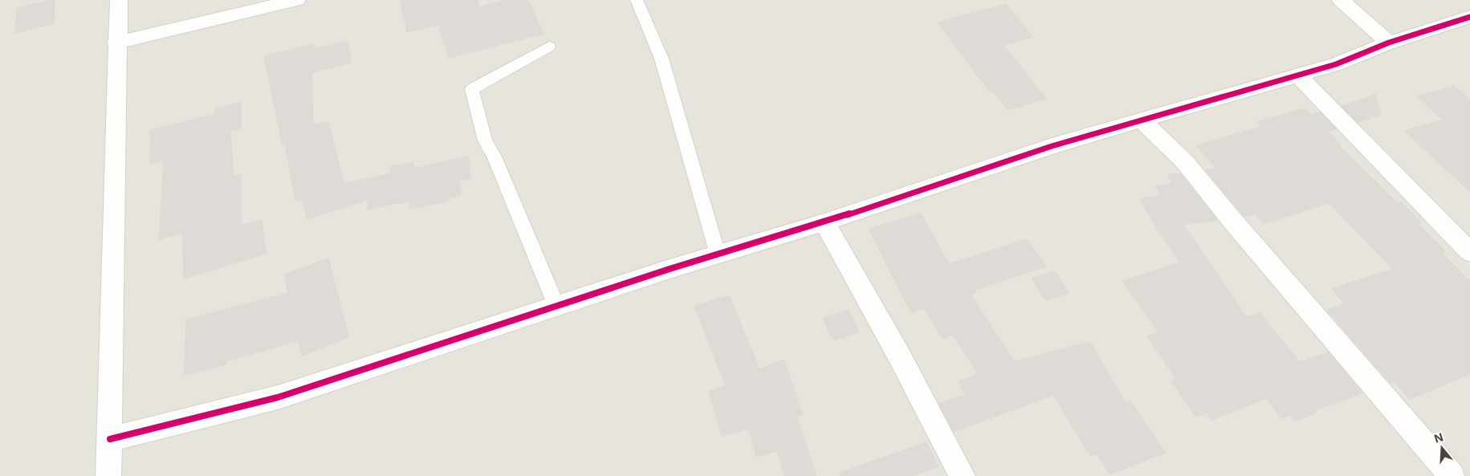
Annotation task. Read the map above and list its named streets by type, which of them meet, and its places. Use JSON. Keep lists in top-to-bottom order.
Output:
{
  "north": "top"
}
